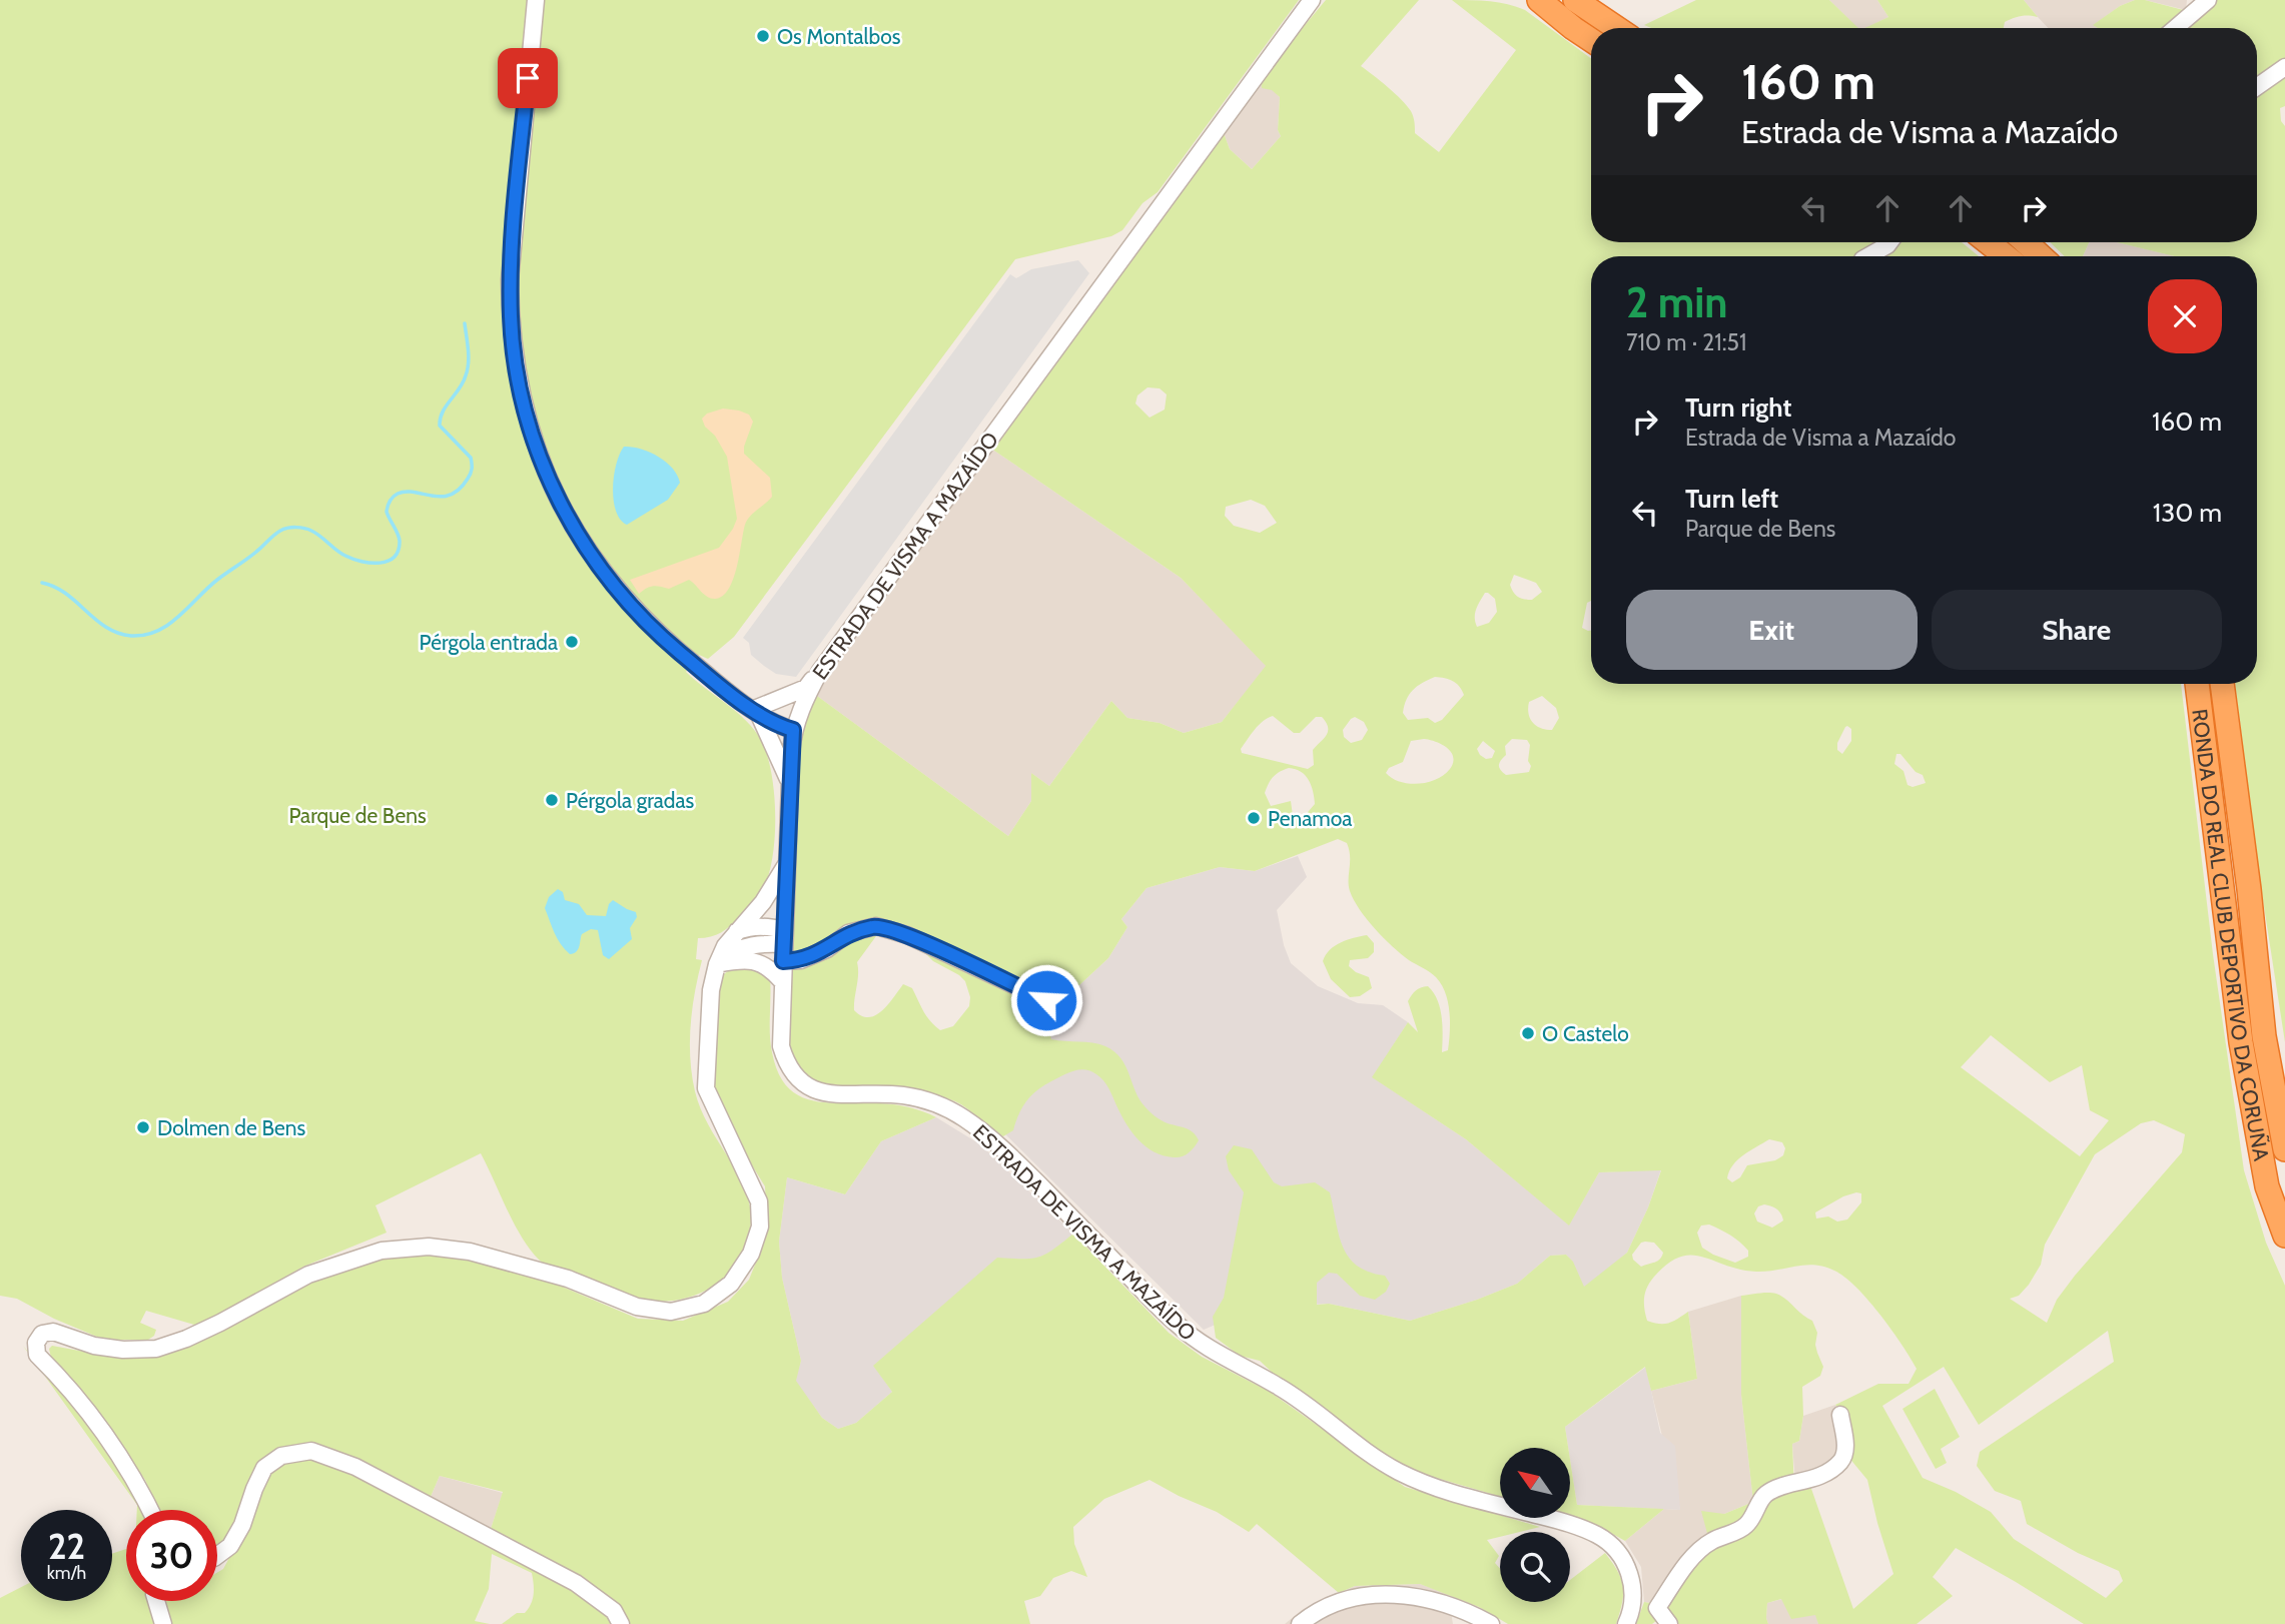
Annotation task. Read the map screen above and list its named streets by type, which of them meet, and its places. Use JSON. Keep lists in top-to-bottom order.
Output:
{
  "streets": {
    "highway": ["RONDA DO REAL CLUB DEPORTIVO DA CORUÑA"],
    "street": ["ESTRADA DE VISMA A MAZAÍDO"]
  },
  "parks": ["Parque de Bens"],
  "places": [
    "Os Montalbos",
    "Pérgola entrada",
    "Pérgola gradas",
    "Penamoa",
    "O Castelo",
    "Dolmen de Bens"
  ],
  "north": "top left",
  "page": {
    "turn": ["160 m", "Estrada de Visma a Mazaído"],
    "heading": ["2 min", "710 m · 21:51"],
    "list": [
      {
        "name": "Turn right",
        "note": "Estrada de Visma a Mazaído",
        "value": "160 m"
      },
      {
        "name": "Turn left",
        "note": "Parque de Bens",
        "value": "130 m"
      }
    ],
    "buttons": ["Exit", "Share"],
    "speed": "22 km/h",
    "limit": "30"
  }
}
